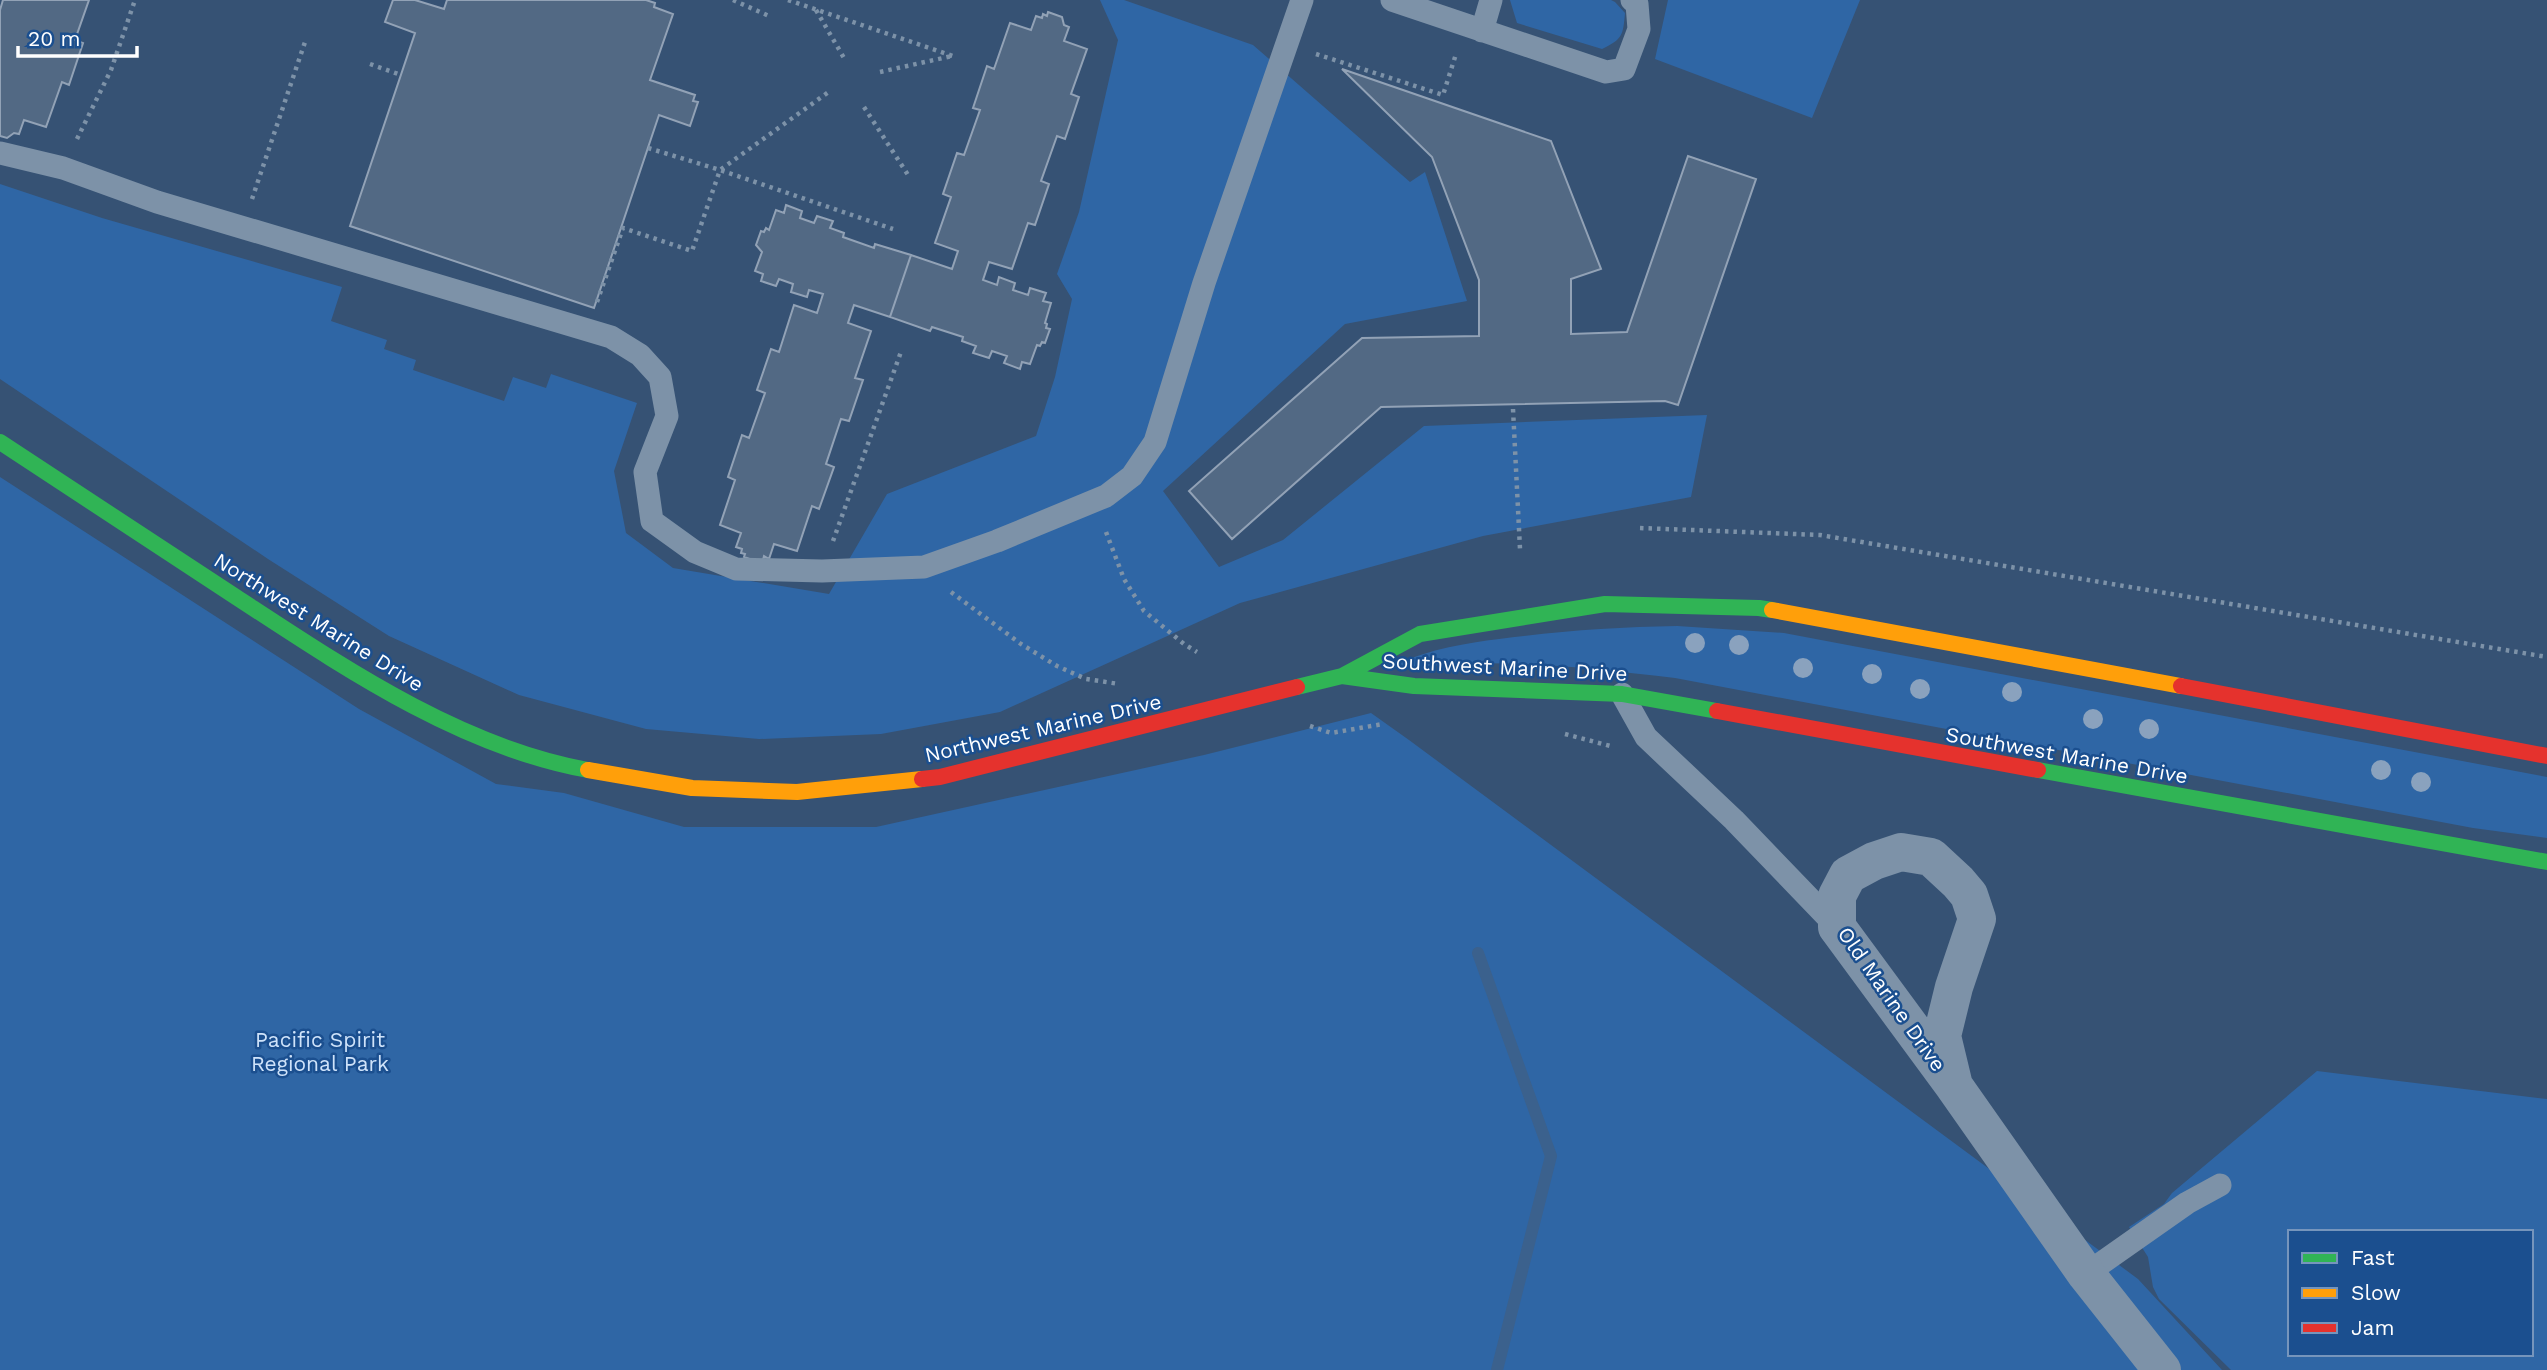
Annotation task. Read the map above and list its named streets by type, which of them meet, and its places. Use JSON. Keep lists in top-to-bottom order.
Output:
{
  "streets": {
    "street": ["Northwest Marine Drive", "Southwest Marine Drive", "Old Marine Drive"]
  },
  "crossings": [
    ["Northwest Marine Drive", "Southwest Marine Drive"]
  ],
  "parks": ["Pacific Spirit Regional Park"],
  "legend": ["Fast", "Slow", "Jam"],
  "scale_bar": "20 m"
}
